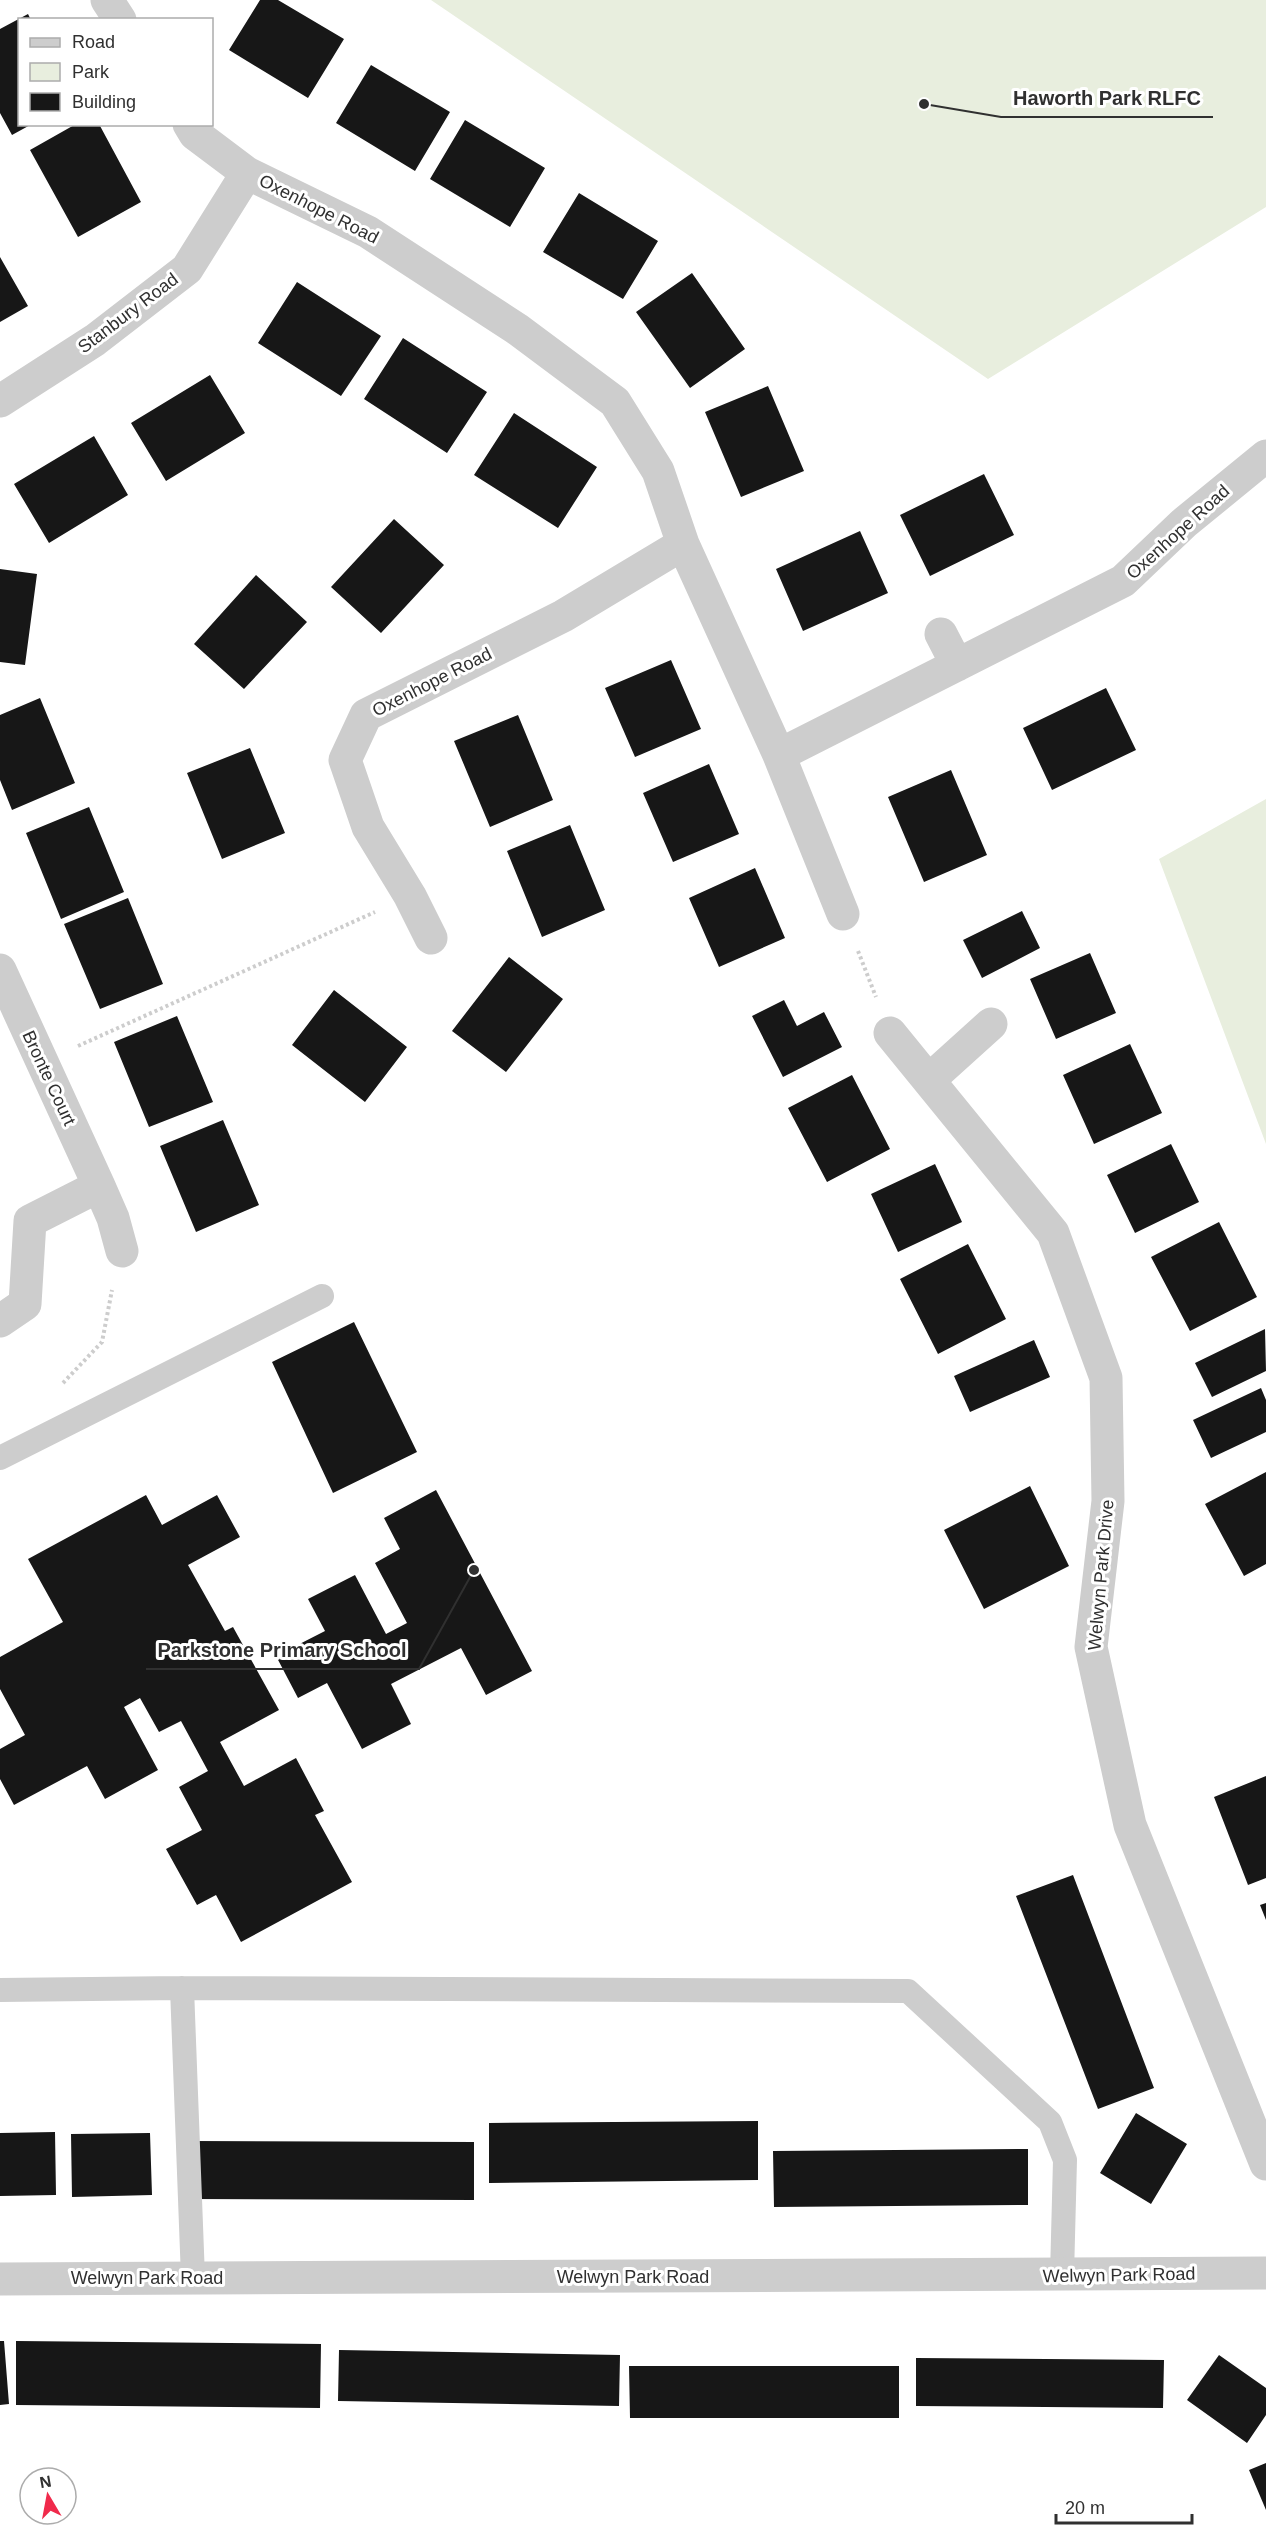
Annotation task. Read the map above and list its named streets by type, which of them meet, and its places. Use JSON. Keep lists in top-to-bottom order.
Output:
{
  "streets": {
    "street": [
      "Oxenhope Road",
      "Stanbury Road",
      "Bronte Court",
      "Welwyn Park Drive",
      "Welwyn Park Road"
    ]
  },
  "crossings": [
    ["Oxenhope Road", "Stanbury Road"]
  ],
  "places": ["Haworth Park RLFC", "Parkstone Primary School"],
  "legend": ["Road", "Park", "Building"],
  "scale_bar": "20 m",
  "north": "top"
}
